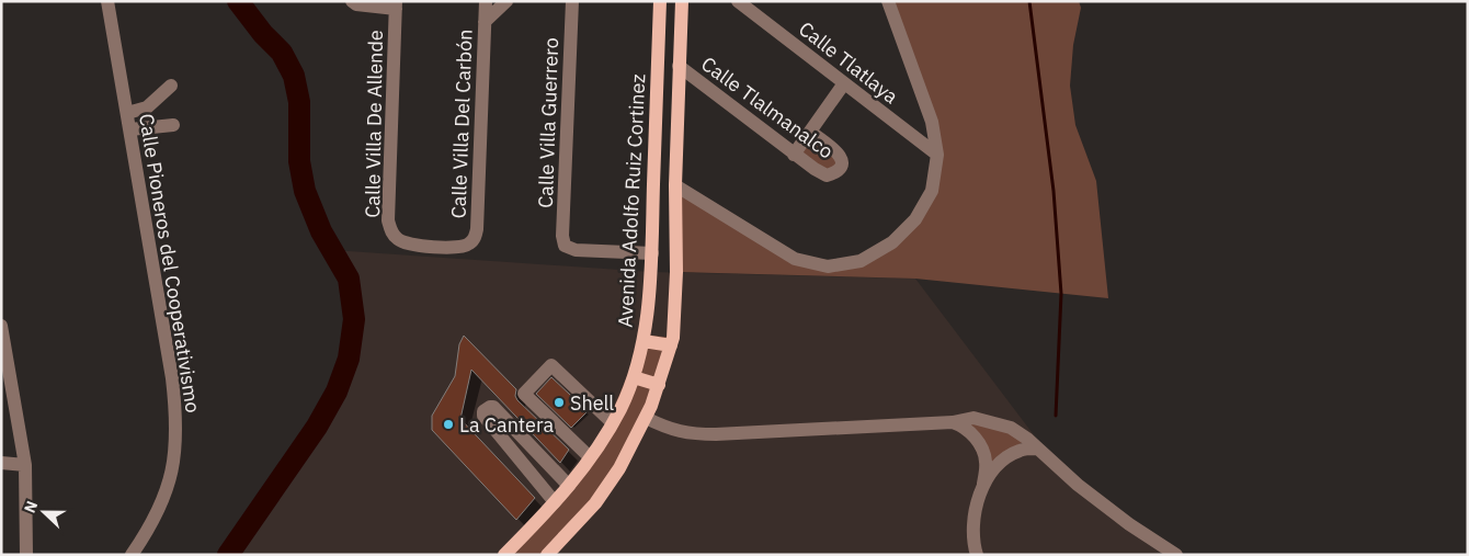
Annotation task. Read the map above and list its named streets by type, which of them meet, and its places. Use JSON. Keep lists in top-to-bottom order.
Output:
{
  "streets": {
    "main road": ["Avenida Adolfo Ruiz Cortinez"],
    "street": [
      "Calle Tlatlaya",
      "Calle Tlalmanalco",
      "Calle Villa Guerrero",
      "Calle Villa De Allende",
      "Calle Villa Del Carbón",
      "Calle Pioneros del Cooperativismo"
    ]
  },
  "crossings": [
    ["Calle Tlalmanalco", "Avenida Adolfo Ruiz Cortinez"],
    ["Calle Villa Guerrero", "Avenida Adolfo Ruiz Cortinez"],
    ["Calle Villa De Allende", "Calle Villa Del Carbón"]
  ],
  "places": ["Shell", "La Cantera"],
  "north": "left"
}
